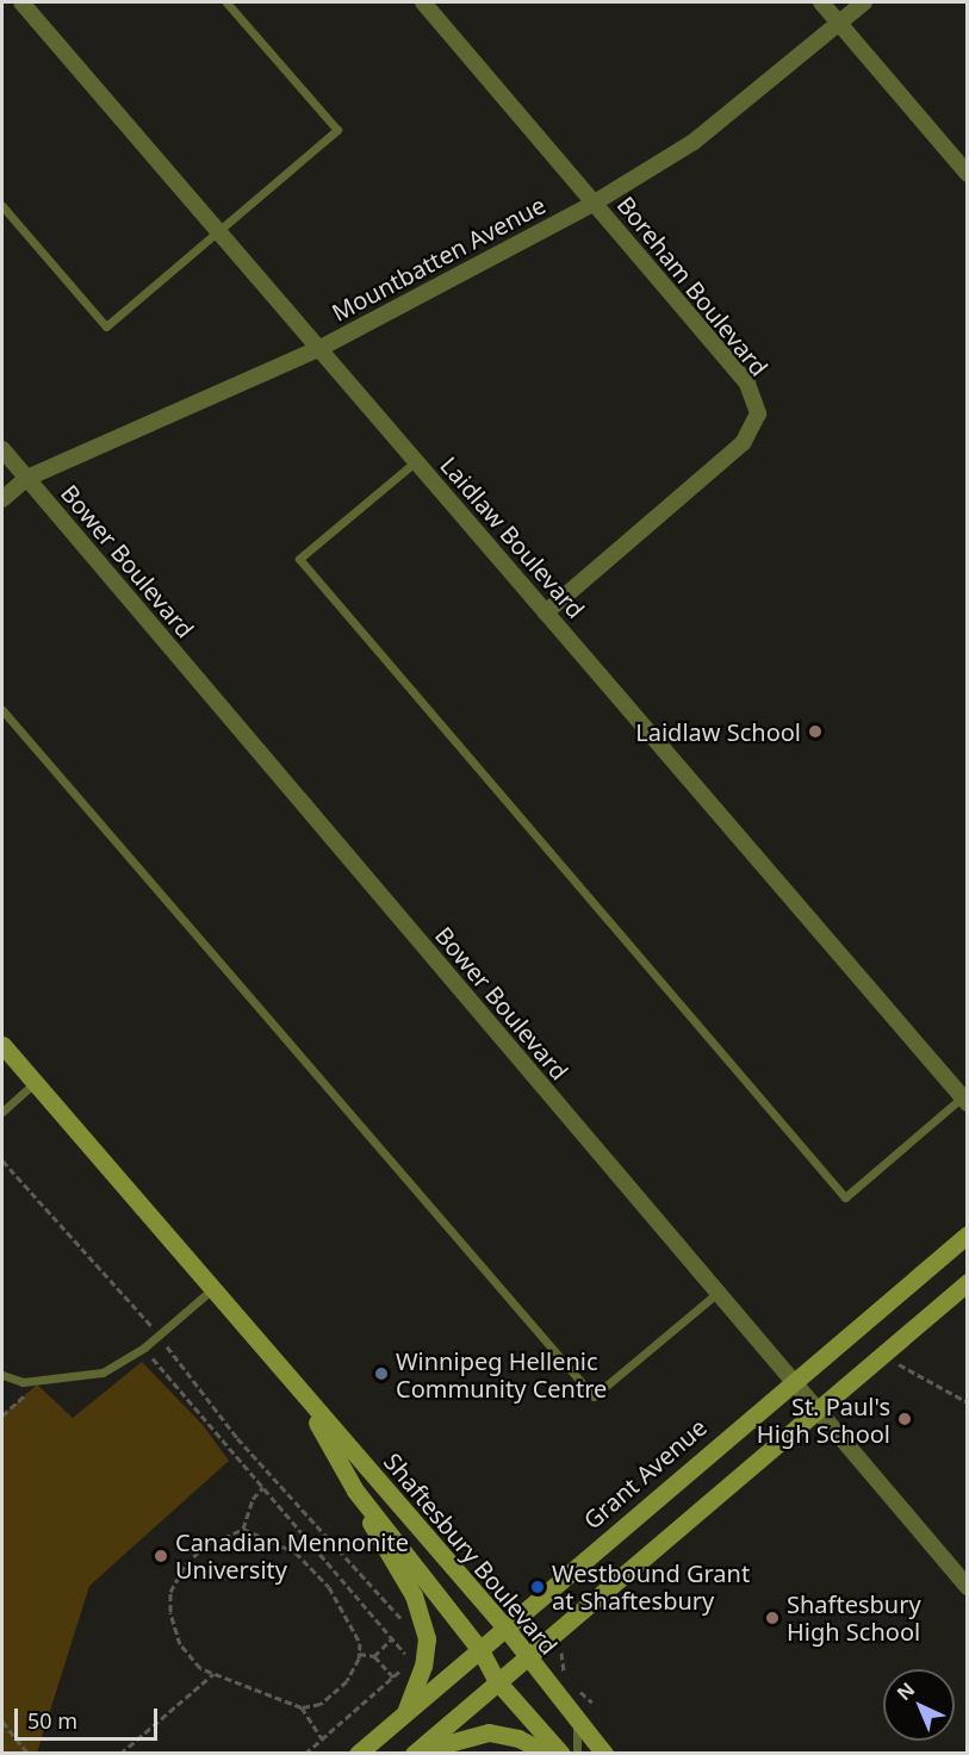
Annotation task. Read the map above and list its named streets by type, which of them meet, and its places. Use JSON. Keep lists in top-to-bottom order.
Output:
{
  "streets": {
    "main road": ["Grant Avenue", "Shaftesbury Boulevard"],
    "street": [
      "Mountbatten Avenue",
      "Boreham Boulevard",
      "Laidlaw Boulevard",
      "Bower Boulevard"
    ]
  },
  "crossings": [
    ["Mountbatten Avenue", "Boreham Boulevard"],
    ["Mountbatten Avenue", "Laidlaw Boulevard"],
    ["Mountbatten Avenue", "Bower Boulevard"],
    ["Boreham Boulevard", "Laidlaw Boulevard"],
    ["Bower Boulevard", "Grant Avenue"],
    ["Grant Avenue", "Shaftesbury Boulevard"]
  ],
  "places": [
    "Laidlaw School",
    "Winnipeg Hellenic Community Centre",
    "St. Paul's High School",
    "Canadian Mennonite University",
    "Westbound Grant at Shaftesbury",
    "Shaftesbury High School"
  ],
  "scale_bar": "50 m",
  "north": "top left"
}
